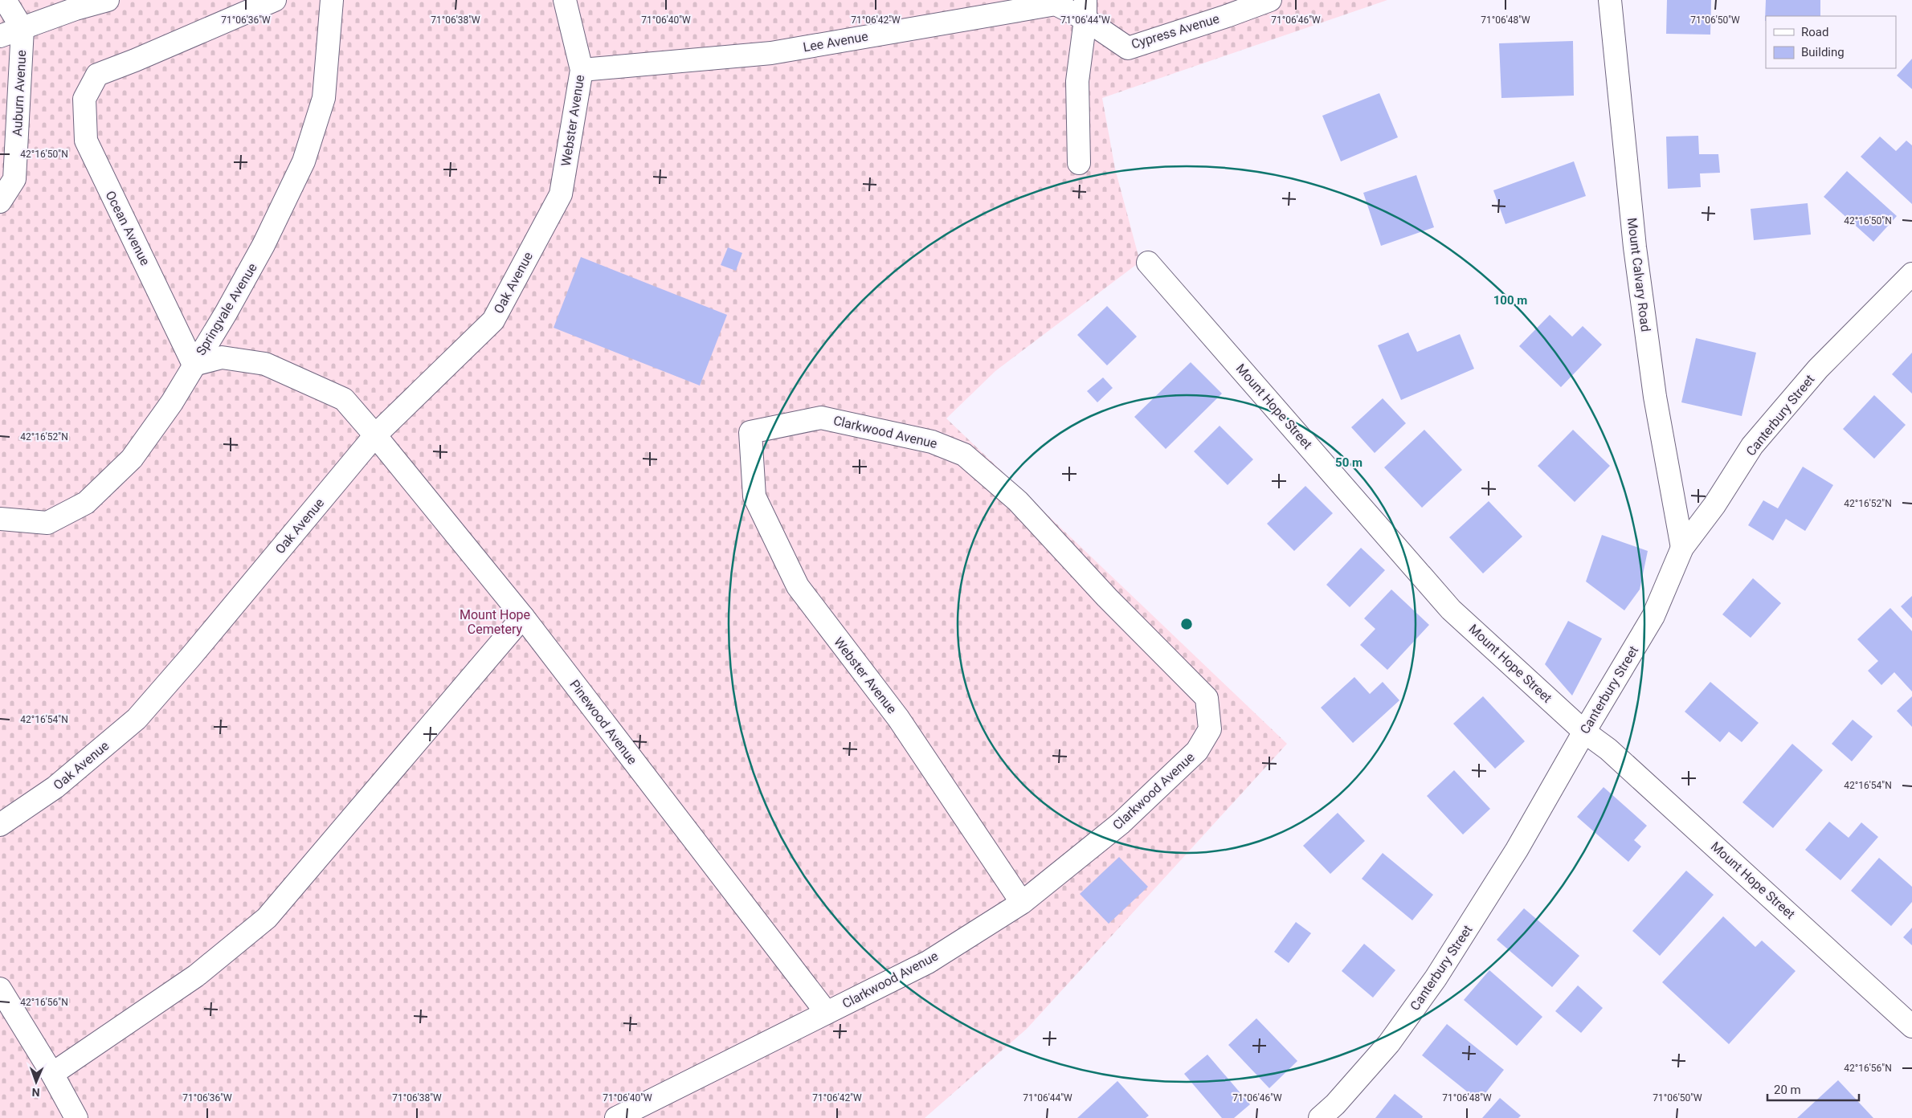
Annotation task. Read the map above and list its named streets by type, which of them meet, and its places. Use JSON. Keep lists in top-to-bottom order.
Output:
{
  "streets": {
    "street": [
      "Cypress Avenue",
      "Lee Avenue",
      "Auburn Avenue",
      "Webster Avenue",
      "Ocean Avenue",
      "Mount Calvary Road",
      "Oak Avenue",
      "Springvale Avenue",
      "Mount Hope Street",
      "Canterbury Street",
      "Clarkwood Avenue",
      "Pinewood Avenue"
    ]
  },
  "crossings": [
    ["Cypress Avenue", "Lee Avenue"],
    ["Lee Avenue", "Webster Avenue"],
    ["Webster Avenue", "Oak Avenue"],
    ["Webster Avenue", "Clarkwood Avenue"],
    ["Ocean Avenue", "Springvale Avenue"],
    ["Mount Calvary Road", "Canterbury Street"],
    ["Oak Avenue", "Pinewood Avenue"],
    ["Mount Hope Street", "Canterbury Street"],
    ["Clarkwood Avenue", "Pinewood Avenue"]
  ],
  "parks": ["Mount Hope Cemetery"],
  "legend": ["Road", "Building"],
  "scale_bar": "20 m",
  "north": "bottom",
  "coordinates": [
    "71°06'36\"W",
    "71°06'38\"W",
    "71°06'40\"W",
    "71°06'42\"W",
    "71°06'44\"W",
    "71°06'46\"W",
    "71°06'48\"W",
    "71°06'50\"W",
    "42°16'50\"N",
    "42°16'52\"N",
    "42°16'54\"N",
    "42°16'56\"N"
  ],
  "rings": ["100 m", "50 m"]
}
